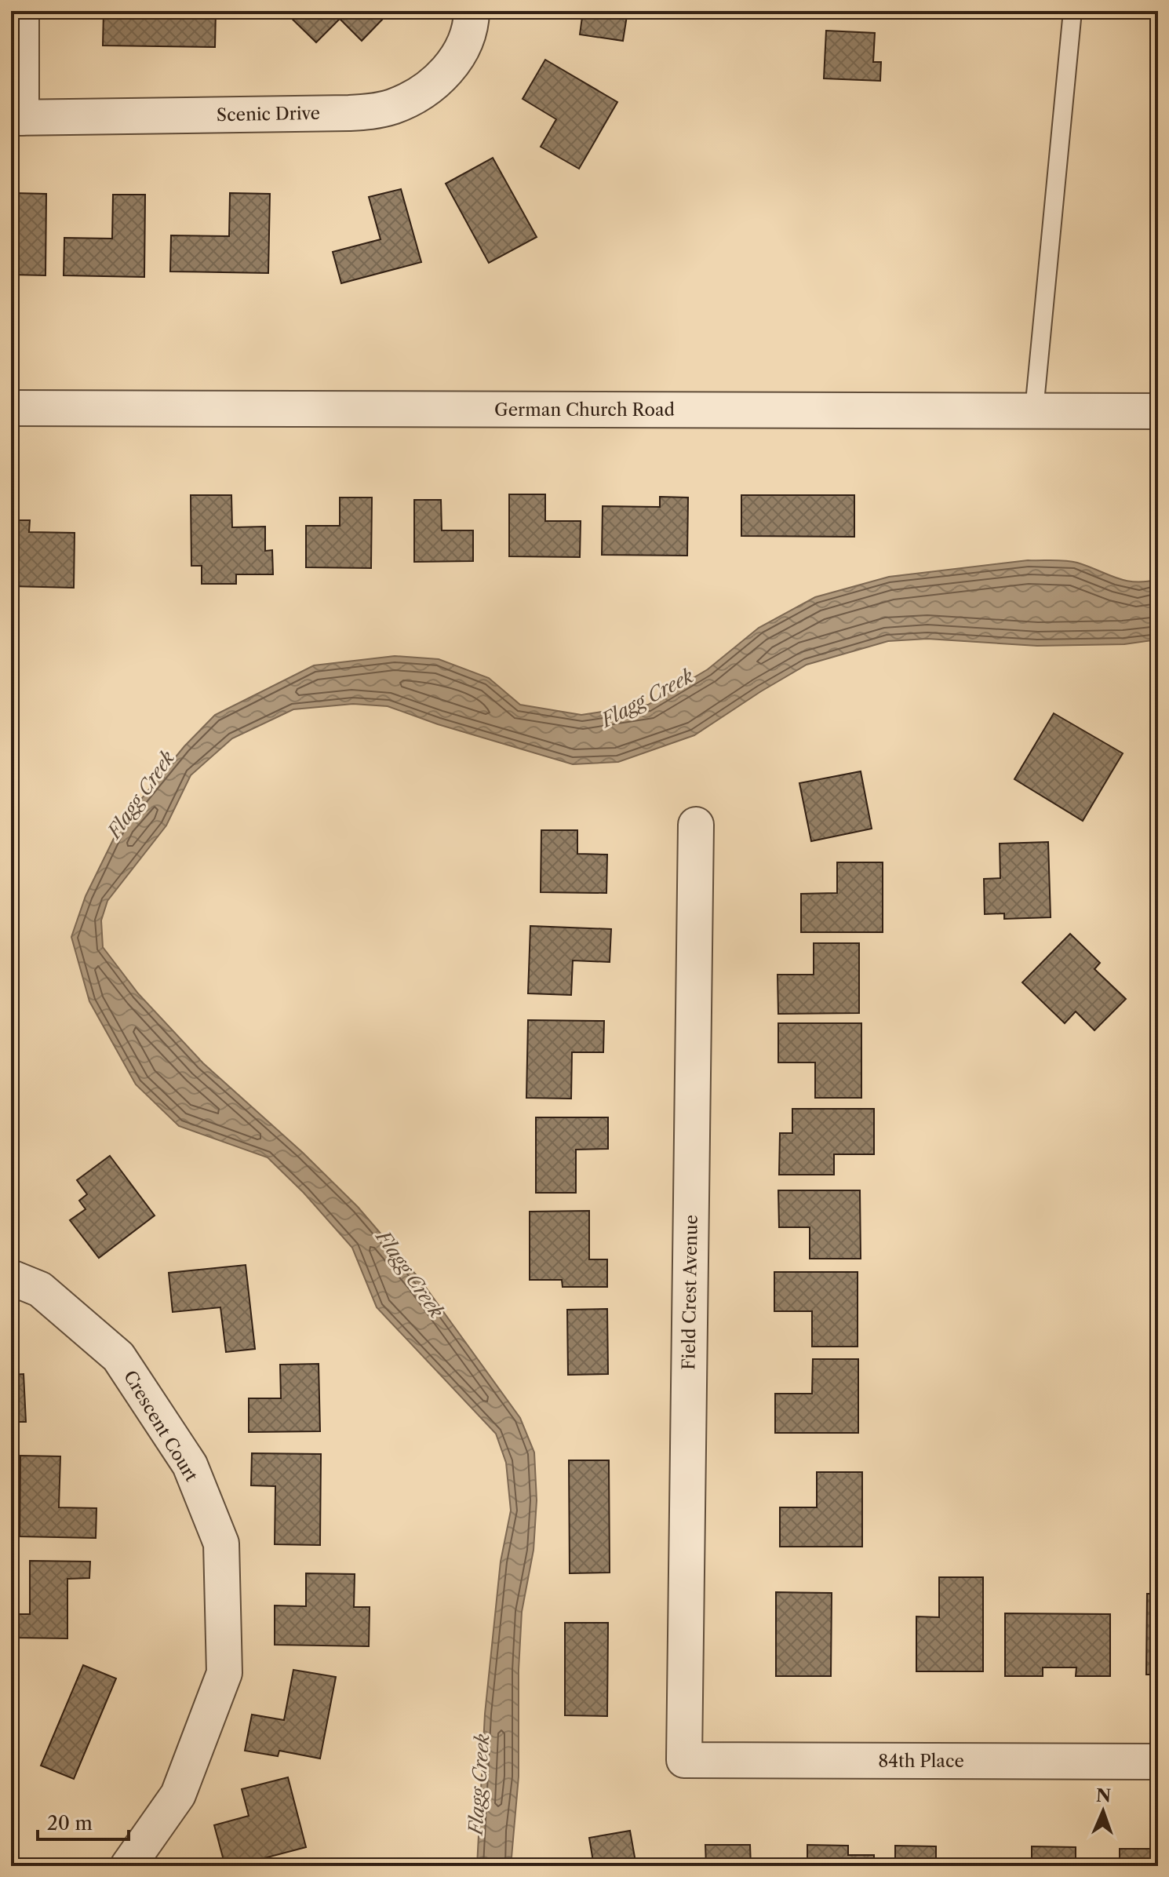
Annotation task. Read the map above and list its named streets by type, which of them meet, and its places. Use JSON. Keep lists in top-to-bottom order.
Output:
{
  "streets": {
    "street": [
      "Scenic Drive",
      "German Church Road",
      "Field Crest Avenue",
      "Crescent Court",
      "84th Place"
    ]
  },
  "crossings": [
    ["Field Crest Avenue", "84th Place"]
  ],
  "water": ["Flagg Creek"],
  "scale_bar": "20 m",
  "north": "top"
}
